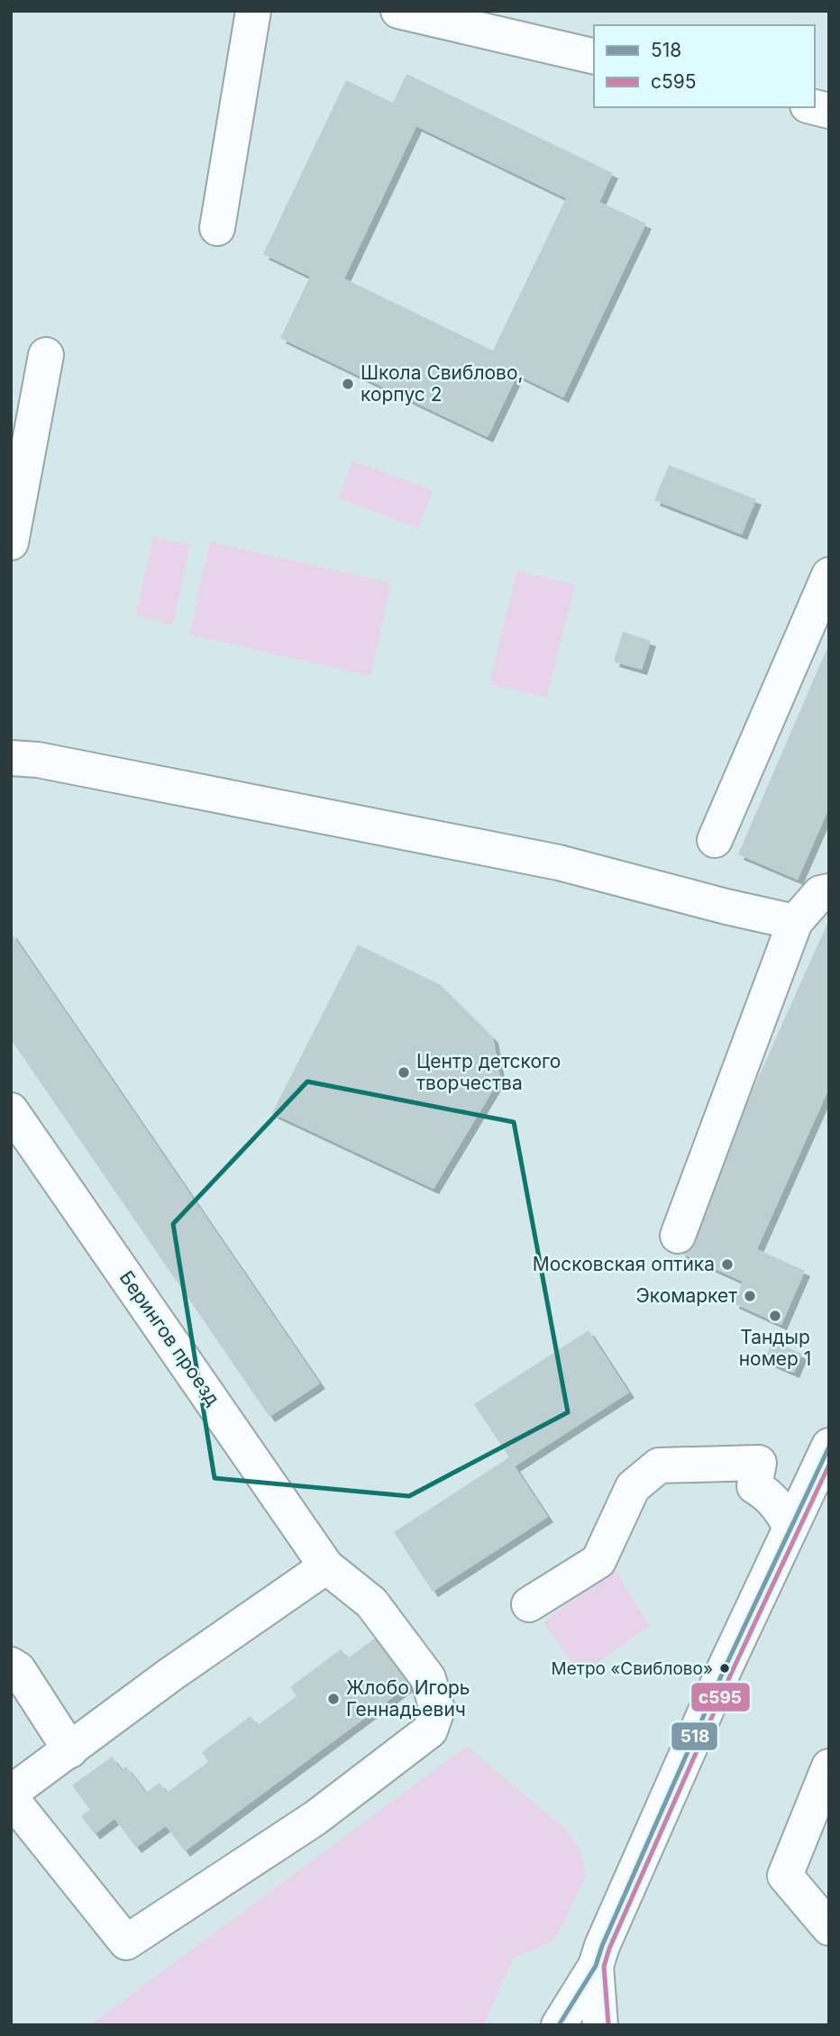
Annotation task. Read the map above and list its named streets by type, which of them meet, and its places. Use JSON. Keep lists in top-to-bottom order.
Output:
{
  "streets": {
    "street": ["Берингов проезд"]
  },
  "places": [
    "Школа Свиблово, корпус 2",
    "Центр детского творчества",
    "Московская оптика",
    "Экомаркет",
    "Тандыр номер 1",
    "Метро «Свиблово»",
    "Жлобо Игорь Геннадьевич"
  ],
  "lines": ["transit line 518", "transit line с595"],
  "legend": ["518", "с595"]
}
